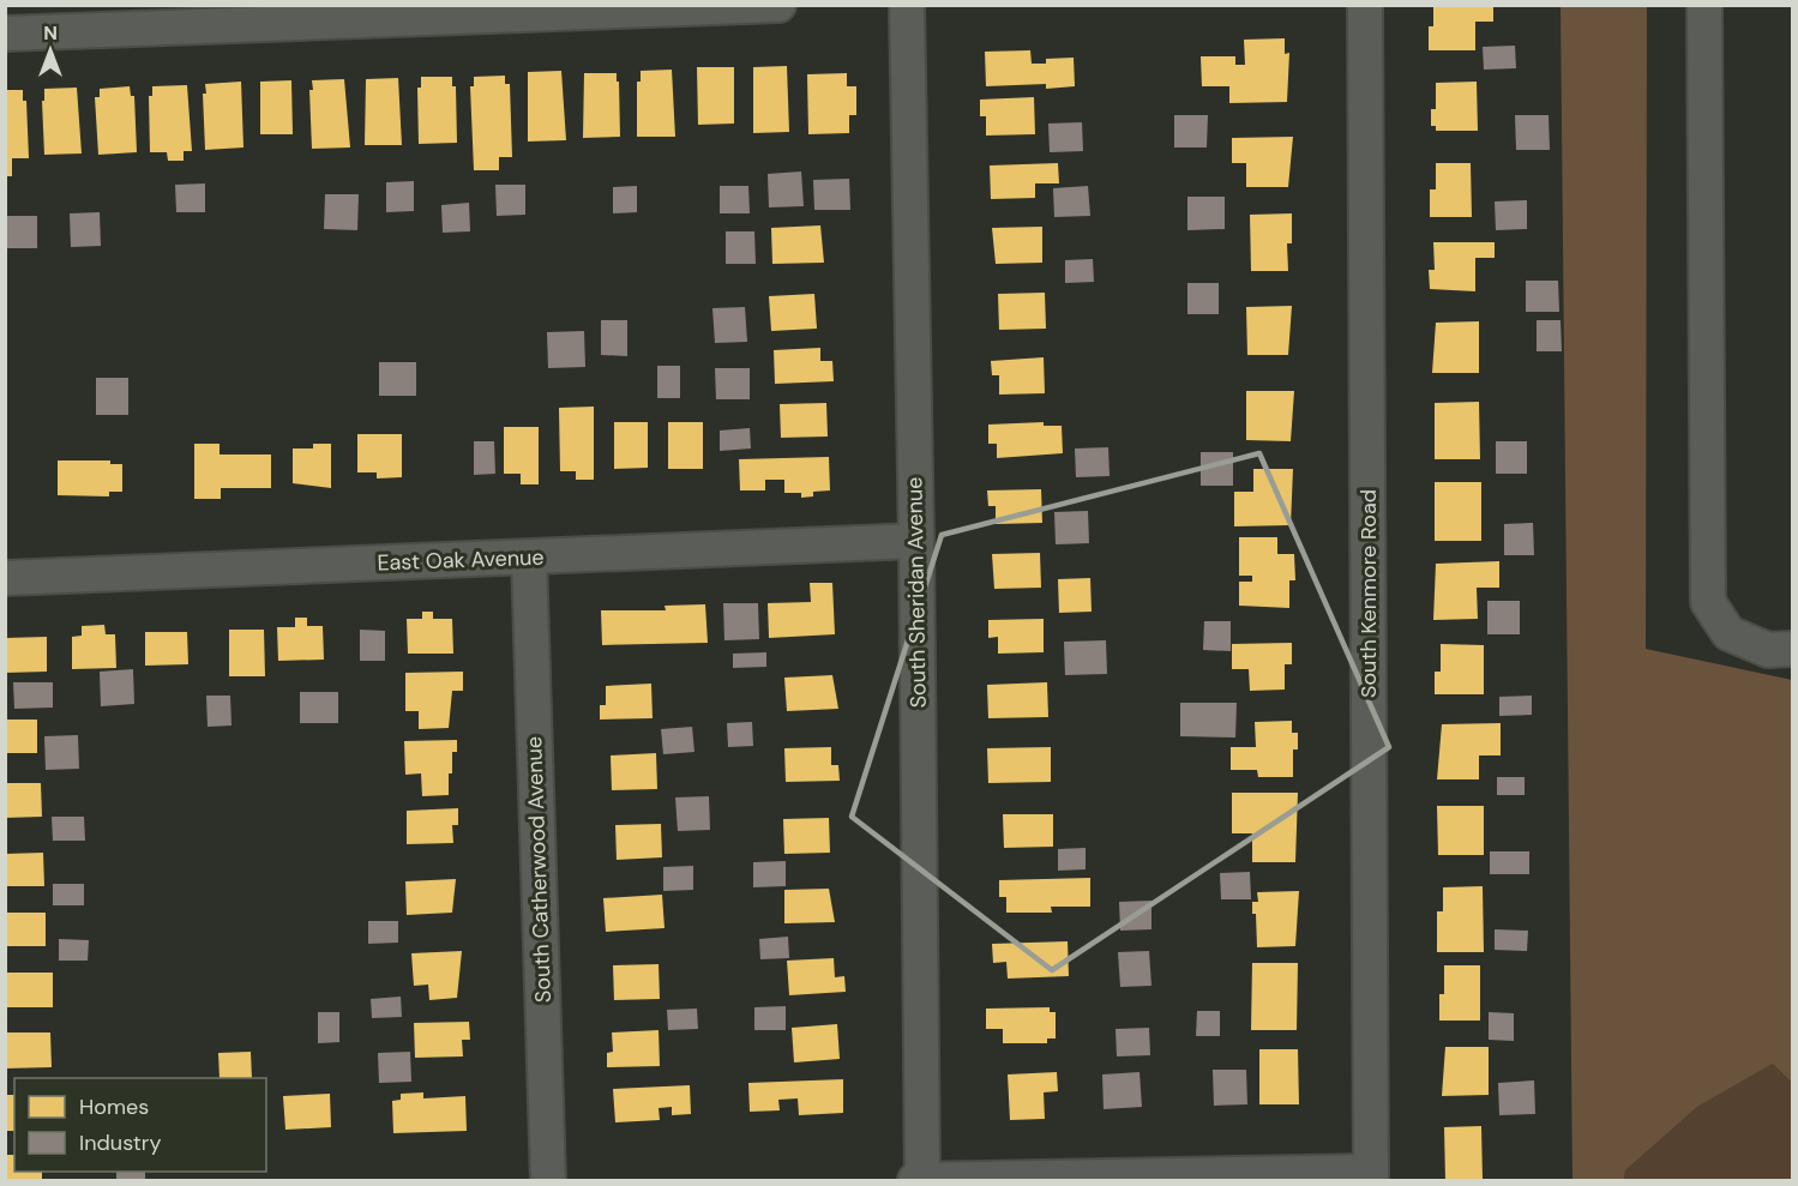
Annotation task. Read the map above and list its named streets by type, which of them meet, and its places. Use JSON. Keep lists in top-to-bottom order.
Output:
{
  "streets": {
    "street": [
      "East Oak Avenue",
      "South Sheridan Avenue",
      "South Kenmore Road",
      "South Catherwood Avenue"
    ]
  },
  "crossings": [
    ["East Oak Avenue", "South Sheridan Avenue"],
    ["East Oak Avenue", "South Catherwood Avenue"]
  ],
  "legend": ["Homes", "Industry"],
  "north": "top"
}
